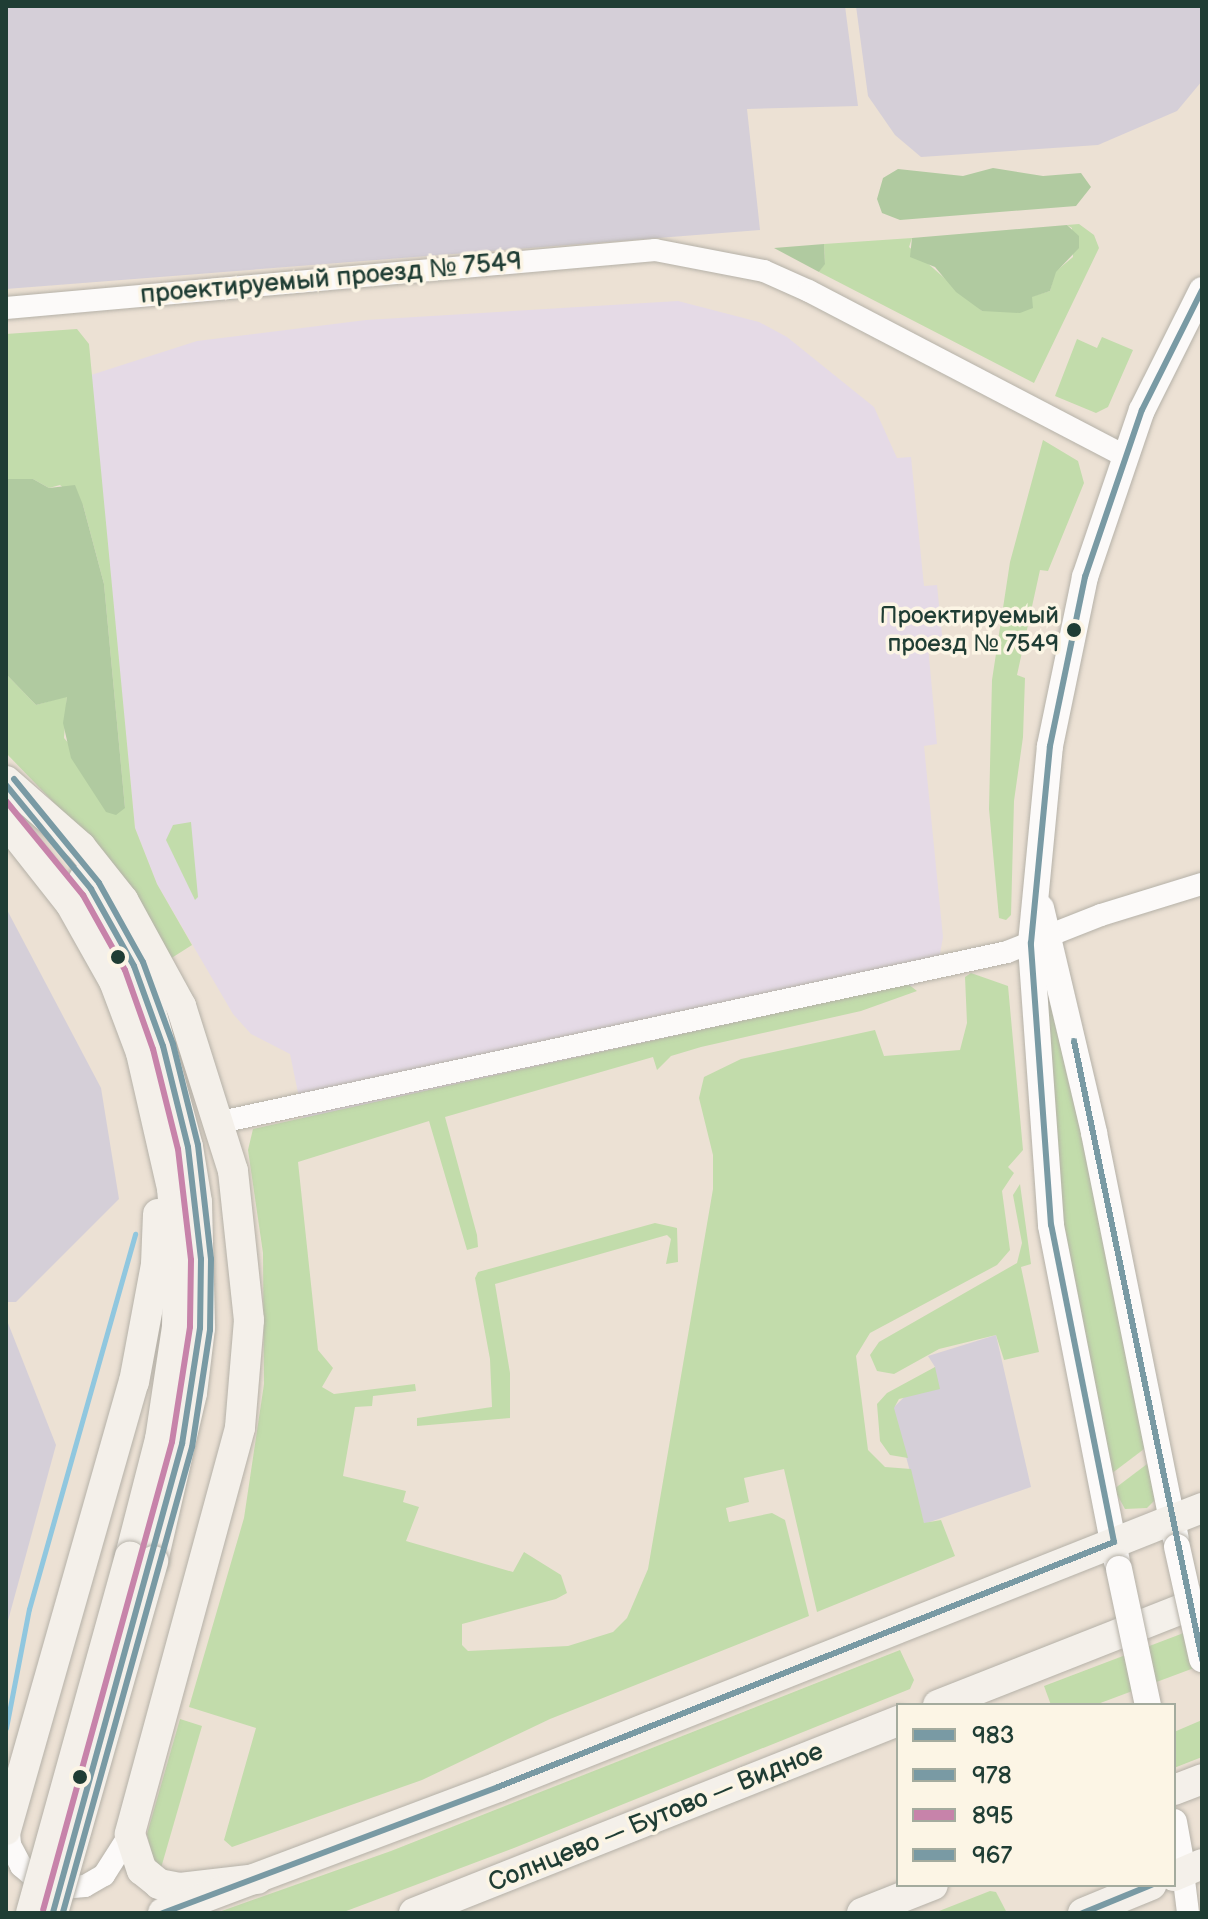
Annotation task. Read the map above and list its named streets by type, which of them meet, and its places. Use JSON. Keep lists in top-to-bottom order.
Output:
{
  "streets": {
    "main road": ["Солнцево — Бутово — Видное"],
    "street": ["проектируемый проезд № 7549"]
  },
  "places": ["Проектируемый проезд № 7549"],
  "lines": [
    "transit line 983",
    "transit line 967",
    "transit line 978",
    "transit line 895"
  ],
  "legend": [
    "983",
    "978",
    "895",
    "967"
  ]
}
